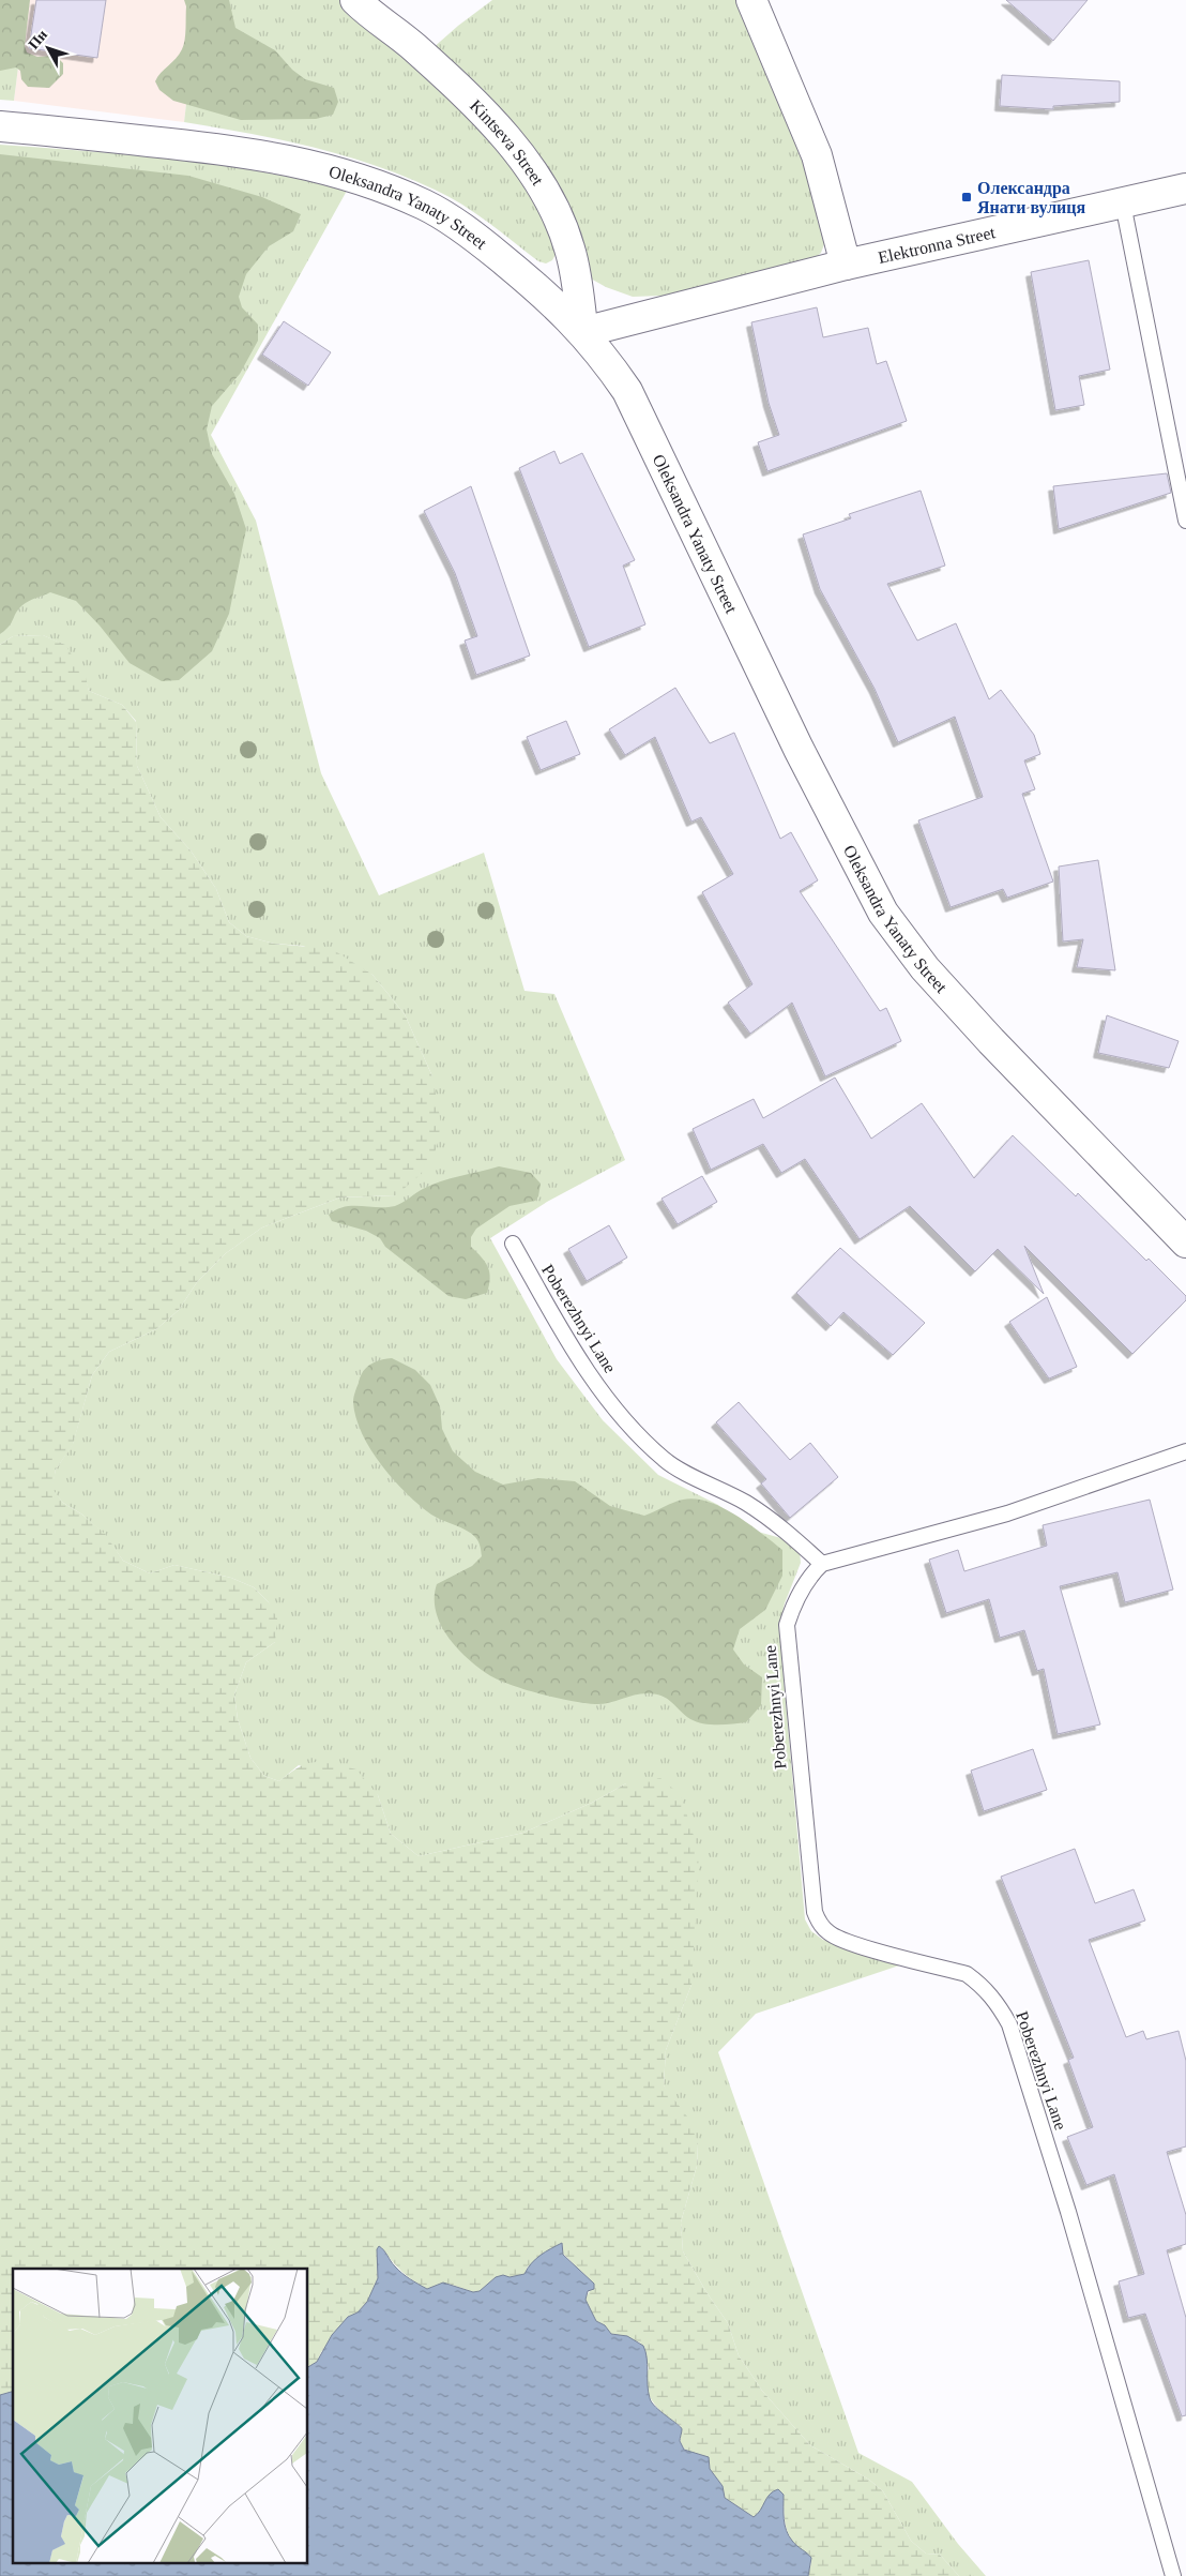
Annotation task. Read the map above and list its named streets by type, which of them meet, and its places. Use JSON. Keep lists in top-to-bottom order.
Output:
{
  "streets": {
    "street": ["Kintseva Street", "Oleksandra Yanaty Street", "Elektronna Street"],
    "lane": ["Poberezhnyi Lane"]
  },
  "crossings": [
    ["Kintseva Street", "Oleksandra Yanaty Street"],
    ["Kintseva Street", "Elektronna Street"],
    ["Oleksandra Yanaty Street", "Elektronna Street"]
  ],
  "places": {
    "transit": ["Олександра Янати вулиця"]
  },
  "north": "top left"
}
